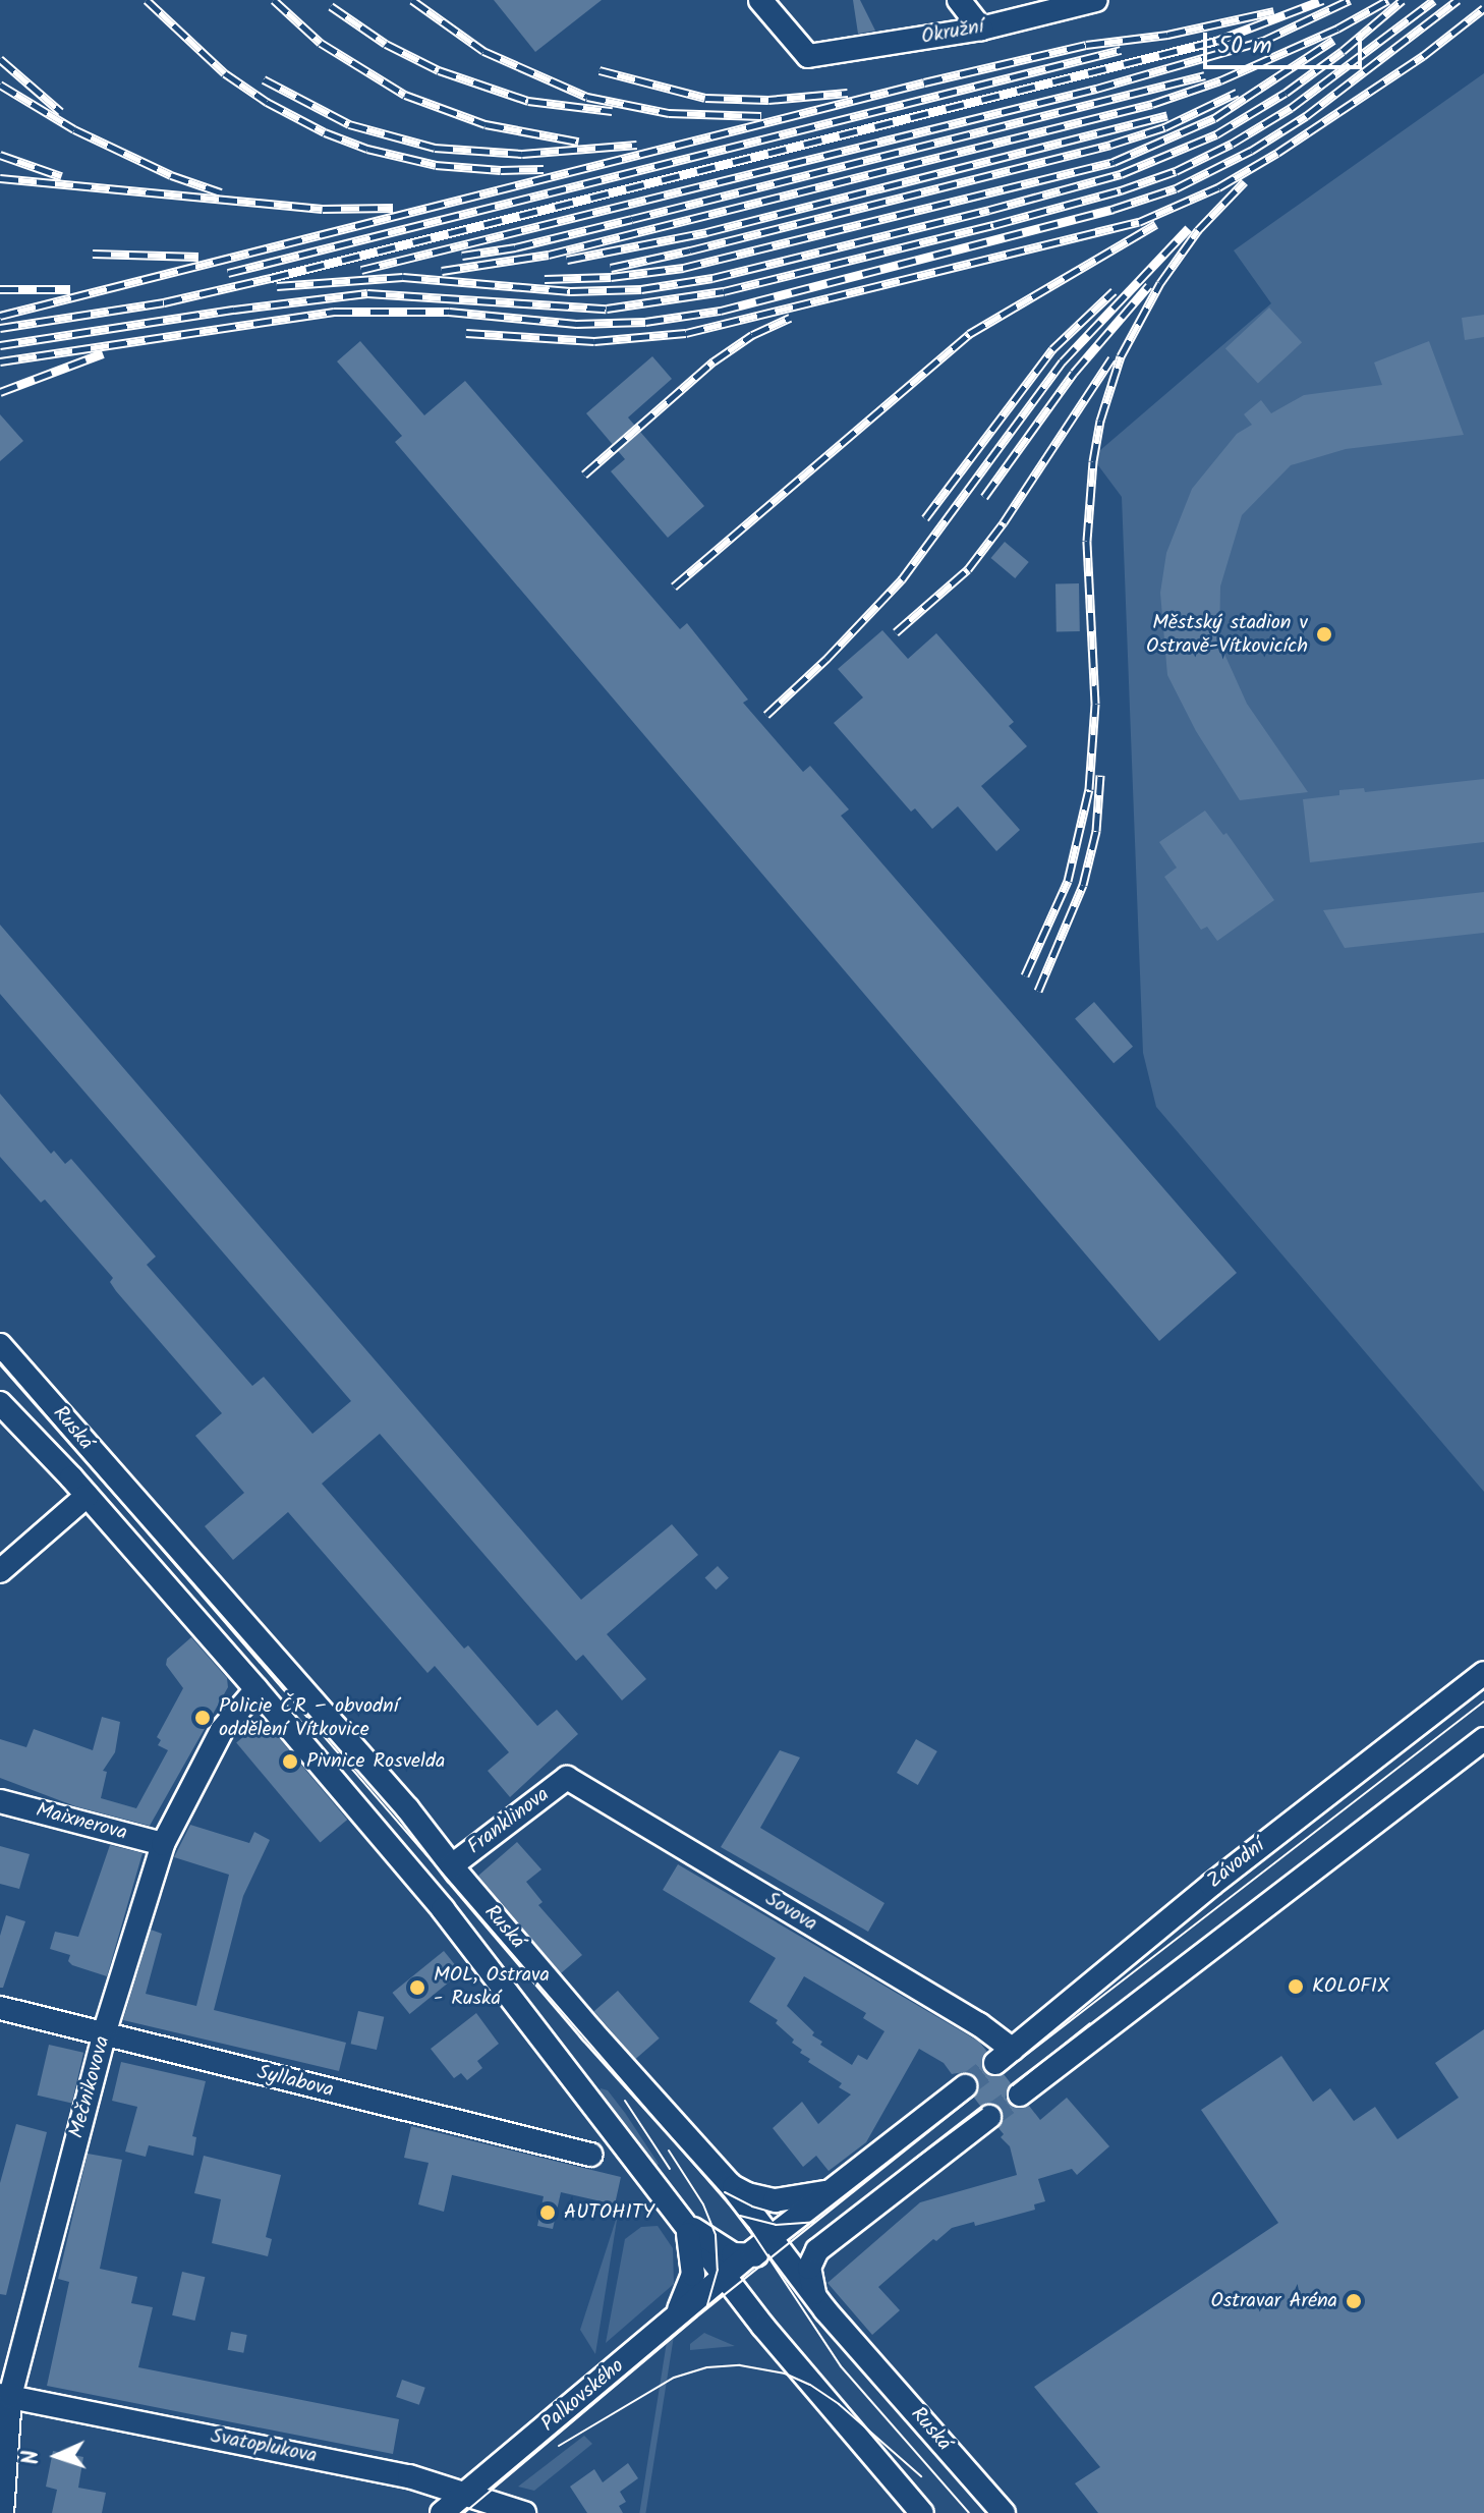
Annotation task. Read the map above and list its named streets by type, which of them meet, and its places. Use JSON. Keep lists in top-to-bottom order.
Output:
{
  "streets": {
    "street": [
      "Okružní",
      "Ruská",
      "Franklinova",
      "Maixnerova",
      "Závodní",
      "Sovova",
      "Syllabova",
      "Mečnikovova",
      "Palkovského",
      "Svatoplukova"
    ]
  },
  "crossings": [
    ["Ruská", "Franklinova"],
    ["Ruská", "Mečnikovova"],
    ["Ruská", "Palkovského"],
    ["Franklinova", "Sovova"],
    ["Maixnerova", "Mečnikovova"],
    ["Závodní", "Sovova"],
    ["Syllabova", "Mečnikovova"],
    ["Mečnikovova", "Svatoplukova"],
    ["Palkovského", "Svatoplukova"]
  ],
  "places": [
    "Městský stadion v Ostravě-Vítkovicích",
    "Policie ČR – obvodní oddělení Vítkovice",
    "Pivnice Rosvelda",
    "KOLOFIX",
    "MOL, Ostrava - Ruská",
    "AUTOHITY",
    "Ostravar Aréna"
  ],
  "scale_bar": "50 m",
  "north": "left"
}
